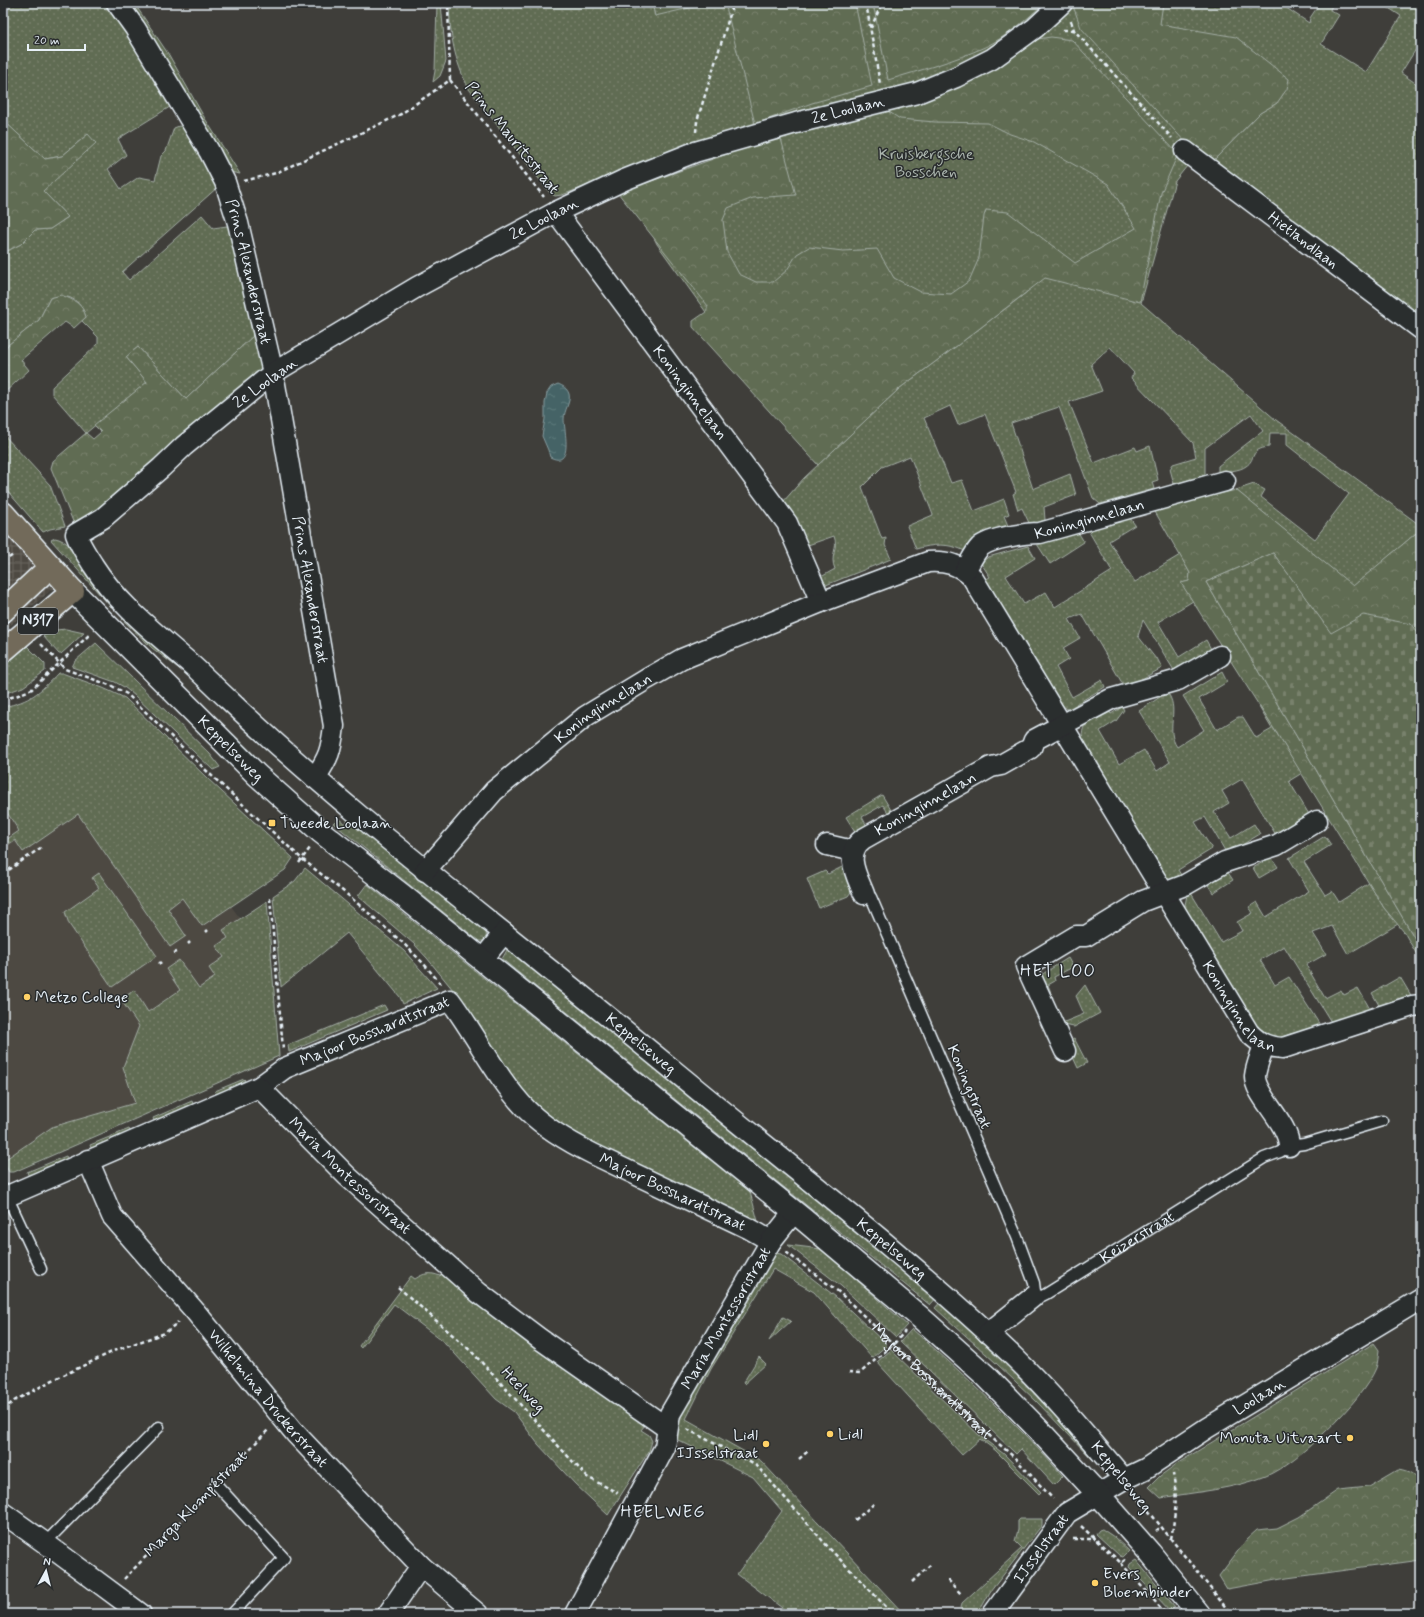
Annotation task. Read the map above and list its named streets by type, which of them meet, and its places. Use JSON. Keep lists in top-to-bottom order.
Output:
{
  "streets": {
    "main road": ["N317", "Keppelseweg"],
    "street": [
      "2e Loolaan",
      "Hietlandlaan",
      "Prins Alexanderstraat",
      "Koninginnelaan",
      "Majoor Bosshardtstraat",
      "Maria Montessoristraat",
      "Keizerstraat",
      "Loolaan",
      "Wilhelmina Druckerstraat",
      "IJsselstraat"
    ],
    "lane": ["Koningstraat"],
    "path": ["Prins Mauritsstraat", "Heelweg", "Marga Klompéstraat"]
  },
  "crossings": [
    ["2e Loolaan", "Prins Mauritsstraat"],
    ["2e Loolaan", "Prins Alexanderstraat"],
    ["2e Loolaan", "Koninginnelaan"],
    ["2e Loolaan", "Keppelseweg"],
    ["Prins Mauritsstraat", "Koninginnelaan"],
    ["Prins Alexanderstraat", "Keppelseweg"],
    ["Koninginnelaan", "Keppelseweg"],
    ["N317", "Keppelseweg"],
    ["Keppelseweg", "Majoor Bosshardtstraat"],
    ["Keppelseweg", "Maria Montessoristraat"],
    ["Keppelseweg", "Keizerstraat"],
    ["Keppelseweg", "Loolaan"],
    ["Keppelseweg", "IJsselstraat"],
    ["Majoor Bosshardtstraat", "Maria Montessoristraat"],
    ["Majoor Bosshardtstraat", "IJsselstraat"],
    ["Koningstraat", "Keizerstraat"],
    ["Maria Montessoristraat", "Heelweg"],
    ["Loolaan", "IJsselstraat"],
    ["Wilhelmina Druckerstraat", "Marga Klompéstraat"]
  ],
  "districts": ["HET LOO", "HEELWEG"],
  "parks": ["Kruisbergsche Bosschen"],
  "places": {
    "transit": ["Tweede Loolaan"],
    "other": [
      "Metzo College",
      "Lidl",
      "Monuta Uitvaart",
      "Lidl IJsselstraat",
      "Evers Bloembinder"
    ]
  },
  "scale_bar": "20 m",
  "north": "top"
}
